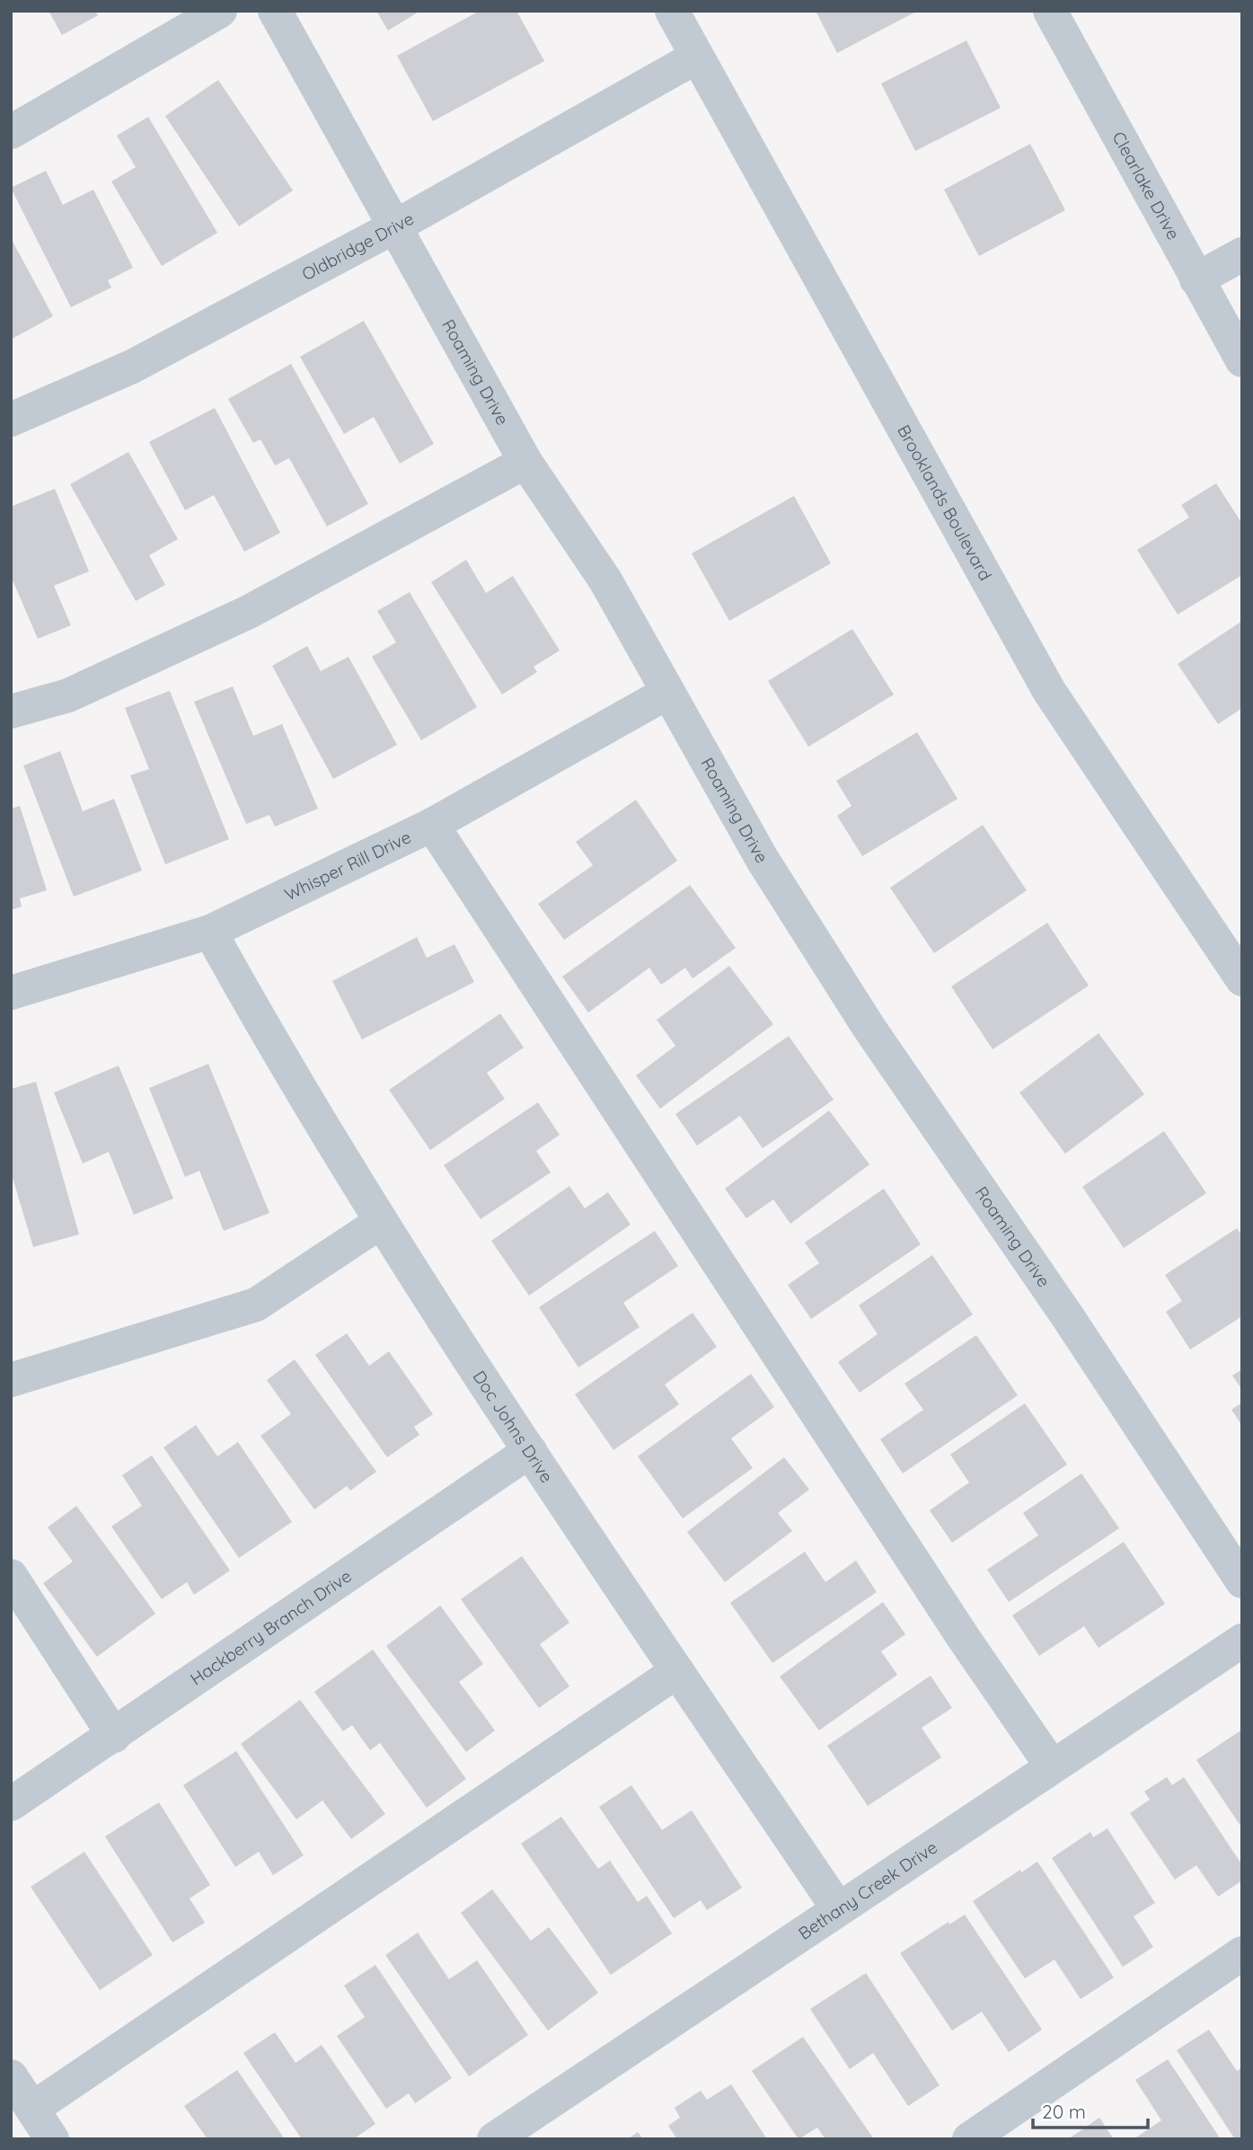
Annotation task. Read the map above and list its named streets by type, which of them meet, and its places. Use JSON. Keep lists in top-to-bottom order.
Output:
{
  "streets": {
    "street": [
      "Clearlake Drive",
      "Oldbridge Drive",
      "Roaming Drive",
      "Brooklands Boulevard",
      "Whisper Rill Drive",
      "Doc Johns Drive",
      "Hackberry Branch Drive",
      "Bethany Creek Drive"
    ]
  },
  "crossings": [
    ["Oldbridge Drive", "Roaming Drive"],
    ["Oldbridge Drive", "Brooklands Boulevard"],
    ["Roaming Drive", "Whisper Rill Drive"],
    ["Whisper Rill Drive", "Doc Johns Drive"],
    ["Doc Johns Drive", "Hackberry Branch Drive"],
    ["Doc Johns Drive", "Bethany Creek Drive"]
  ],
  "scale_bar": "20 m"
}
